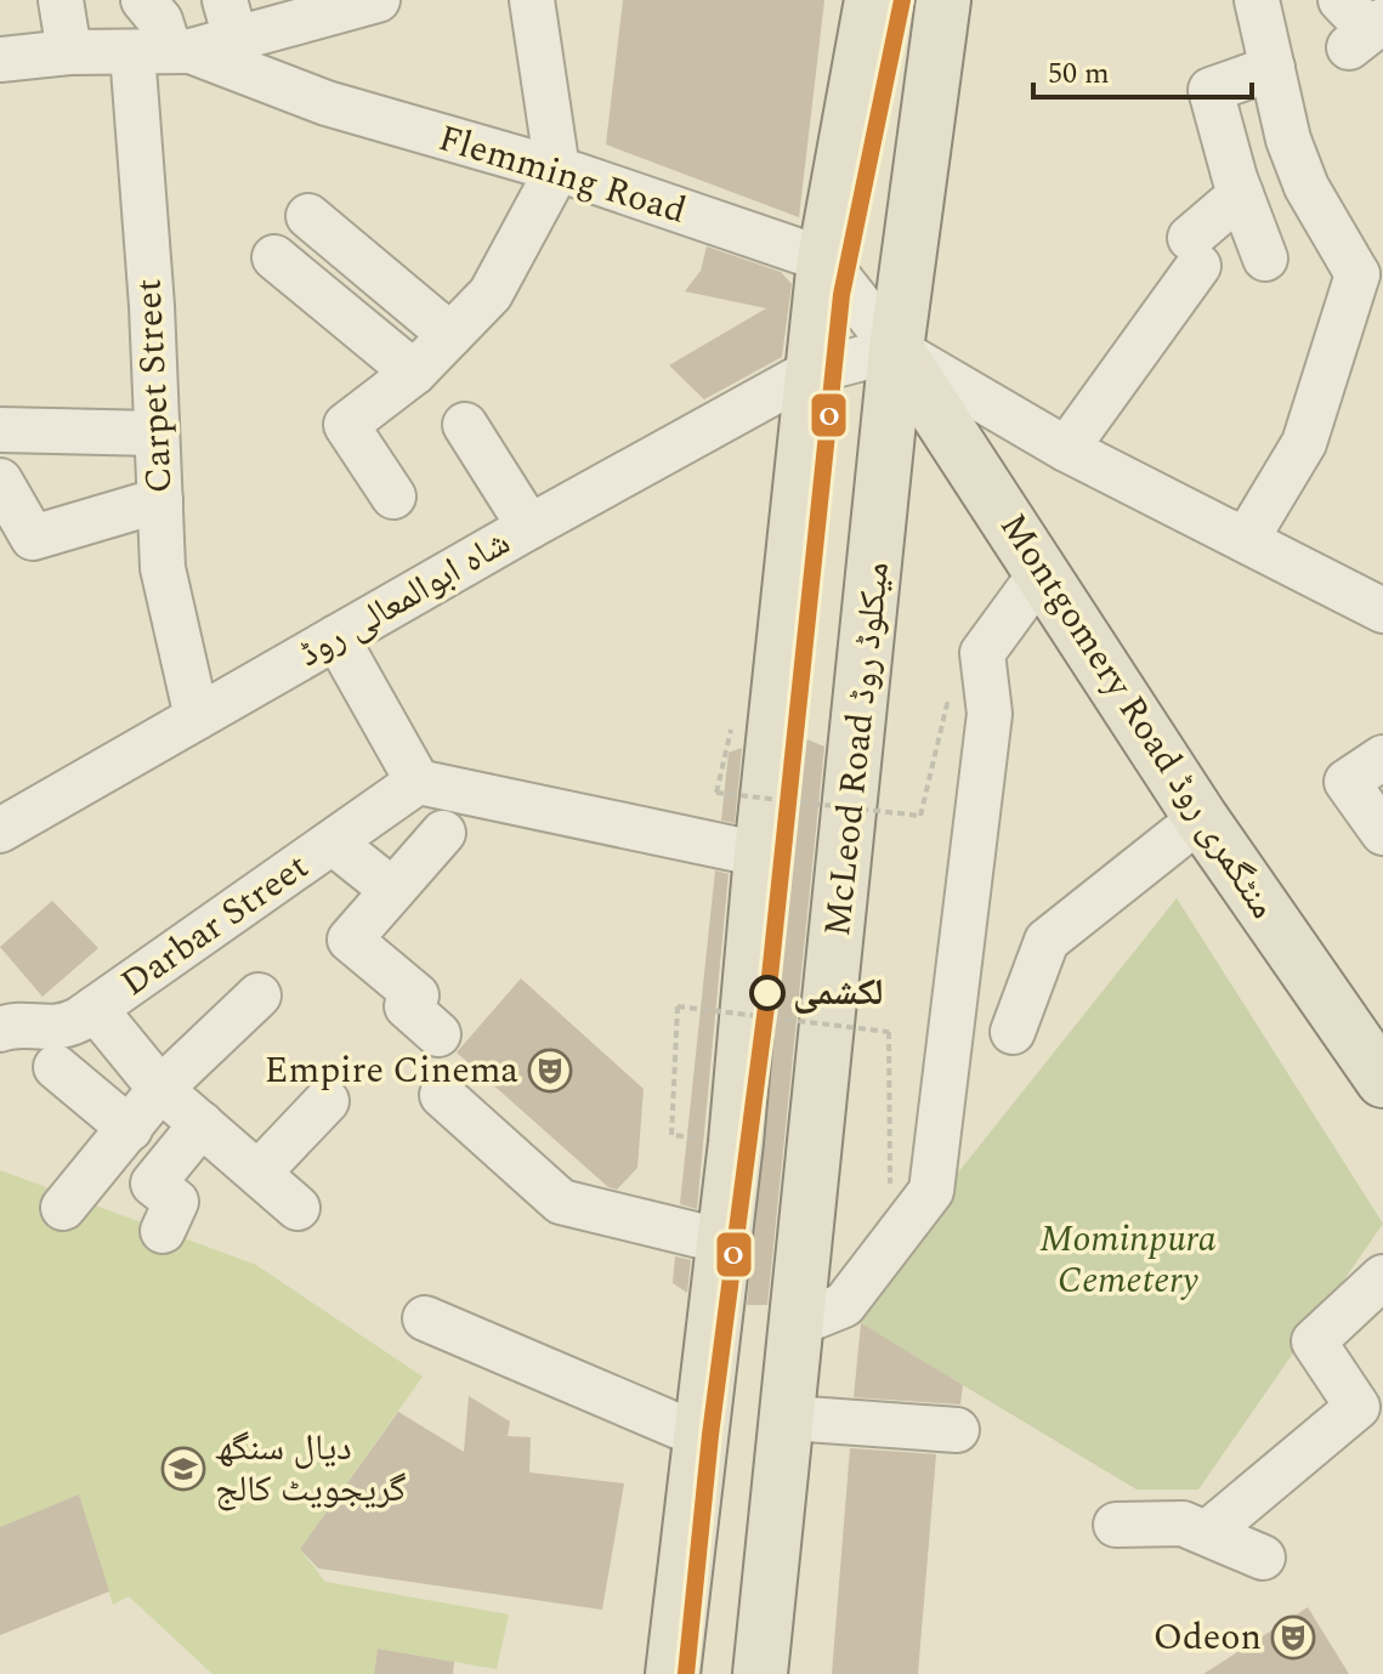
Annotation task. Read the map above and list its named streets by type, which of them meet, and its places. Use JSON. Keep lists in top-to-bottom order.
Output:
{
  "streets": {
    "main road": ["Montgomery Road منٹگمری روڈ", "McLeod Road میکلوڈ روڈ"],
    "street": [
      "Flemming Road",
      "Carpet Street",
      "شاہ ابوالمعالی روڈ",
      "Darbar Street"
    ]
  },
  "crossings": [
    ["Flemming Road", "Carpet Street"],
    ["Carpet Street", "شاہ ابوالمعالی روڈ"],
    ["شاہ ابوالمعالی روڈ", "Montgomery Road منٹگمری روڈ"],
    ["شاہ ابوالمعالی روڈ", "McLeod Road میکلوڈ روڈ"],
    ["Montgomery Road منٹگمری روڈ", "McLeod Road میکلوڈ روڈ"]
  ],
  "parks": ["Mominpura Cemetery"],
  "places": {
    "other": ["لکشمی"],
    "theatre": ["Empire Cinema", "Odeon"],
    "school or university": ["دیال سنگھ گریجویٹ کالج"]
  },
  "lines": ["transit line O"],
  "scale_bar": "50 m"
}
